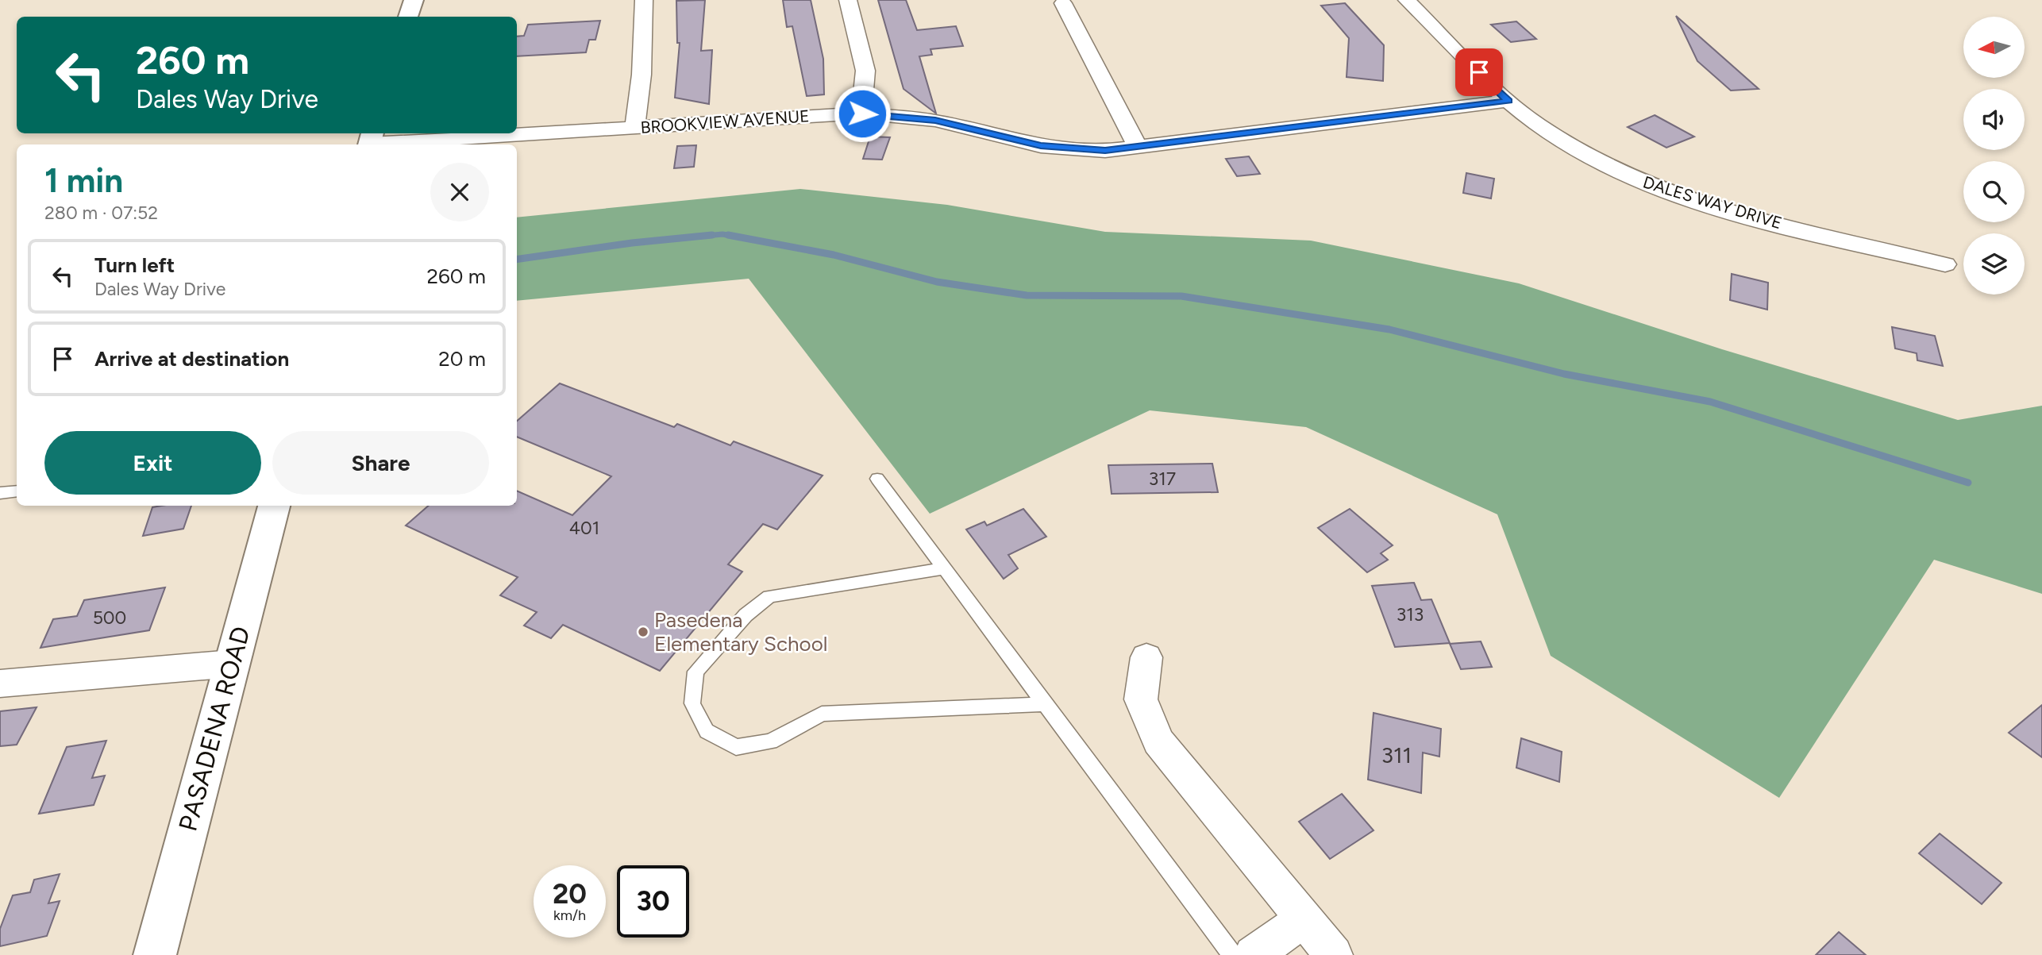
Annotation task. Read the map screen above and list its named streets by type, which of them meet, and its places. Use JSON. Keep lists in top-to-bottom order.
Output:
{
  "streets": {
    "main road": ["PASADENA ROAD"],
    "street": ["BROOKVIEW AVENUE", "DALES WAY DRIVE"]
  },
  "crossings": [
    ["BROOKVIEW AVENUE", "DALES WAY DRIVE"]
  ],
  "places": ["Pasedena Elementary School"],
  "house_numbers": [
    "317",
    "401",
    "313",
    "500",
    "311"
  ],
  "north": "left",
  "page": {
    "turn": ["260 m", "Dales Way Drive"],
    "heading": ["1 min", "280 m · 07:52"],
    "list": [
      {
        "name": "Turn left",
        "note": "Dales Way Drive",
        "value": "260 m"
      },
      {
        "name": "Arrive at destination",
        "value": "20 m"
      }
    ],
    "buttons": ["Exit", "Share"],
    "speed": "20 km/h",
    "limit": "30"
  }
}
